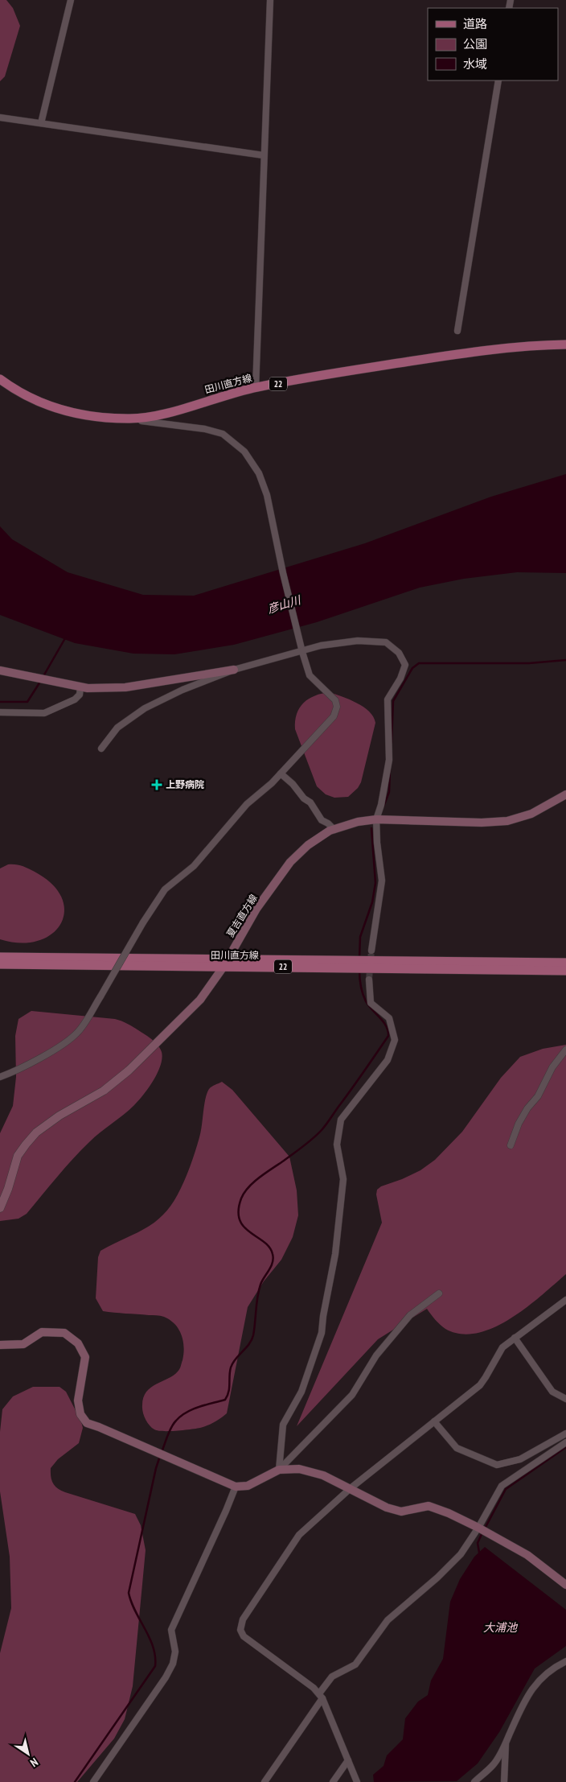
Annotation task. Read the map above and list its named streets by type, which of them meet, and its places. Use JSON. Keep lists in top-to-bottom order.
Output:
{
  "streets": {
    "main road": ["田川直方線", "22"],
    "street": ["夏吉直方線"]
  },
  "crossings": [
    ["田川直方線", "夏吉直方線"]
  ],
  "water": ["彦山川", "大浦池"],
  "places": {
    "health": ["上野病院"]
  },
  "legend": ["道路", "公園", "水域"],
  "north": "bottom right"
}
